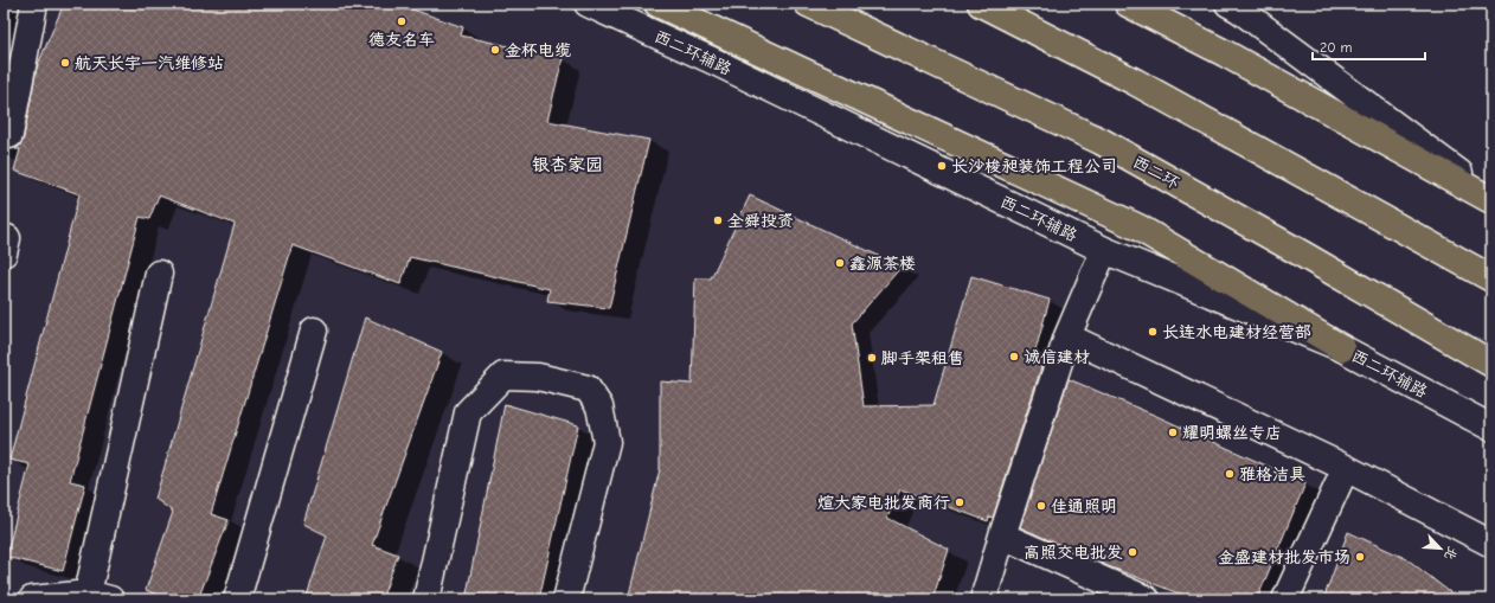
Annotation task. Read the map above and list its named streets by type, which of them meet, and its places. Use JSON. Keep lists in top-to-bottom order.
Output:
{
  "streets": {
    "highway": ["西二环"],
    "street": ["西二环辅路"]
  },
  "districts": ["银杏家园"],
  "places": [
    "德友名车",
    "金杯电缆",
    "航天长宇一汽维修站",
    "长沙梭昶装饰工程公司",
    "全舜投资",
    "鑫源茶楼",
    "长连水电建材经营部",
    "诚信建材",
    "脚手架租售",
    "耀明螺丝专店",
    "雅格洁具",
    "煊大家电批发商行",
    "佳通照明",
    "高照交电批发",
    "金盛建材批发市场"
  ],
  "scale_bar": "20 m",
  "north": "bottom right"
}
